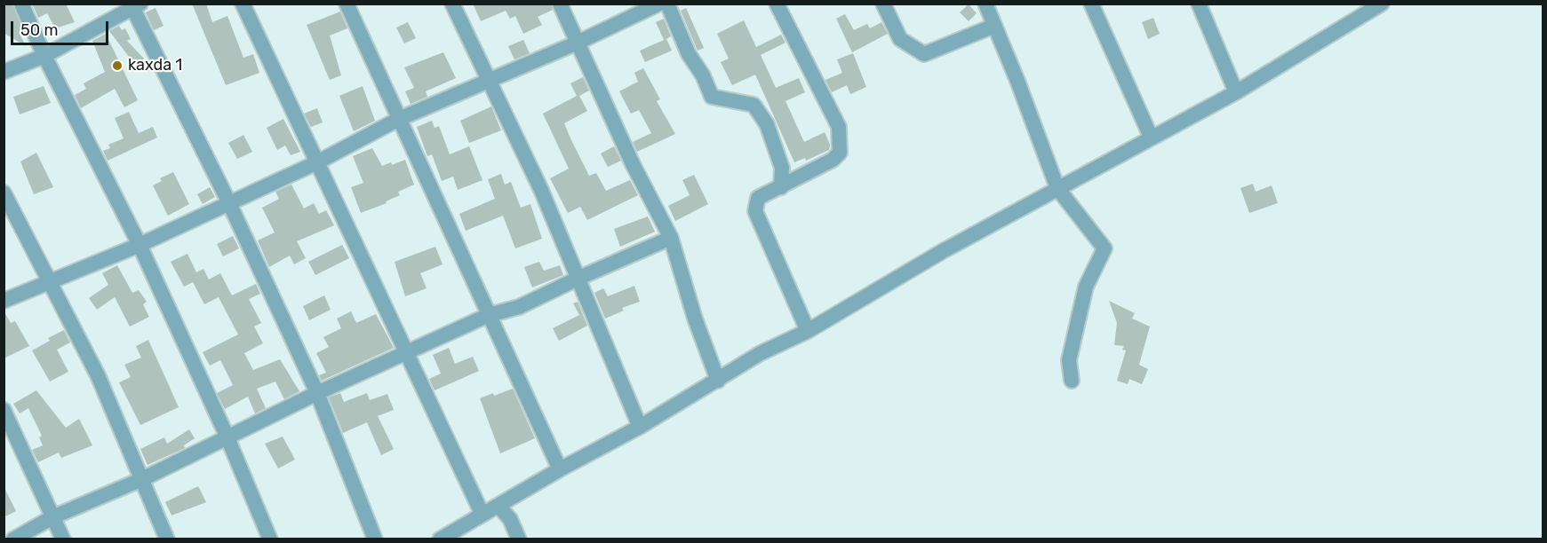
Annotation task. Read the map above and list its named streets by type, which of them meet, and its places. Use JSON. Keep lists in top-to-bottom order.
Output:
{
  "places": ["kaxda 1"],
  "scale_bar": "50 m"
}
